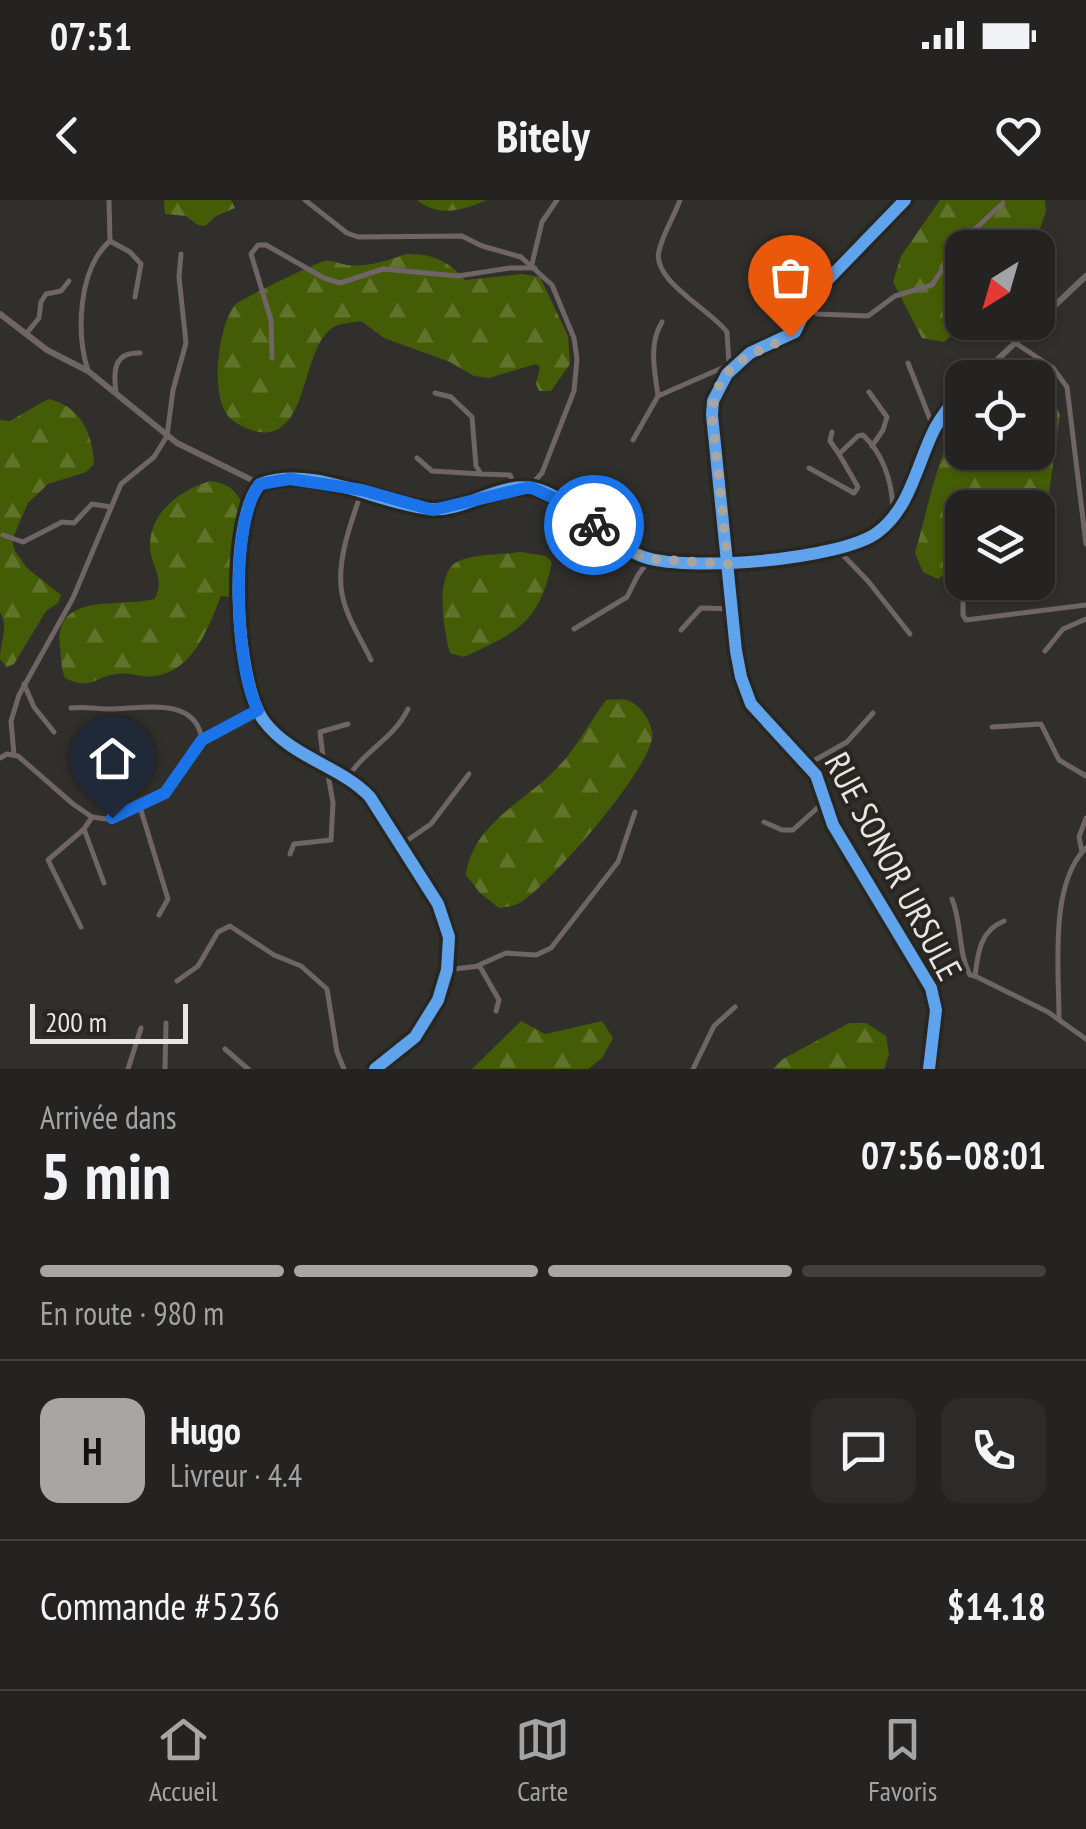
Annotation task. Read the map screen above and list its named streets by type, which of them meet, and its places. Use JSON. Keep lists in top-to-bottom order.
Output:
{
  "streets": {
    "street": ["RUE SONOR URSULE"]
  },
  "scale_bar": "200 m",
  "north": "bottom left",
  "page": {
    "status": "07:51",
    "header": "Bitely",
    "scale": "200 m",
    "heading": ["5 min", "Arrivée dans", "07:56–08:01"],
    "panel": [
      "Hugo",
      "Livreur · 4.4",
      "Commande #5236",
      "$14.18"
    ],
    "bar": "En route · 980 m",
    "round": "H",
    "tabs": ["Accueil", "Carte", "Favoris"]
  }
}
